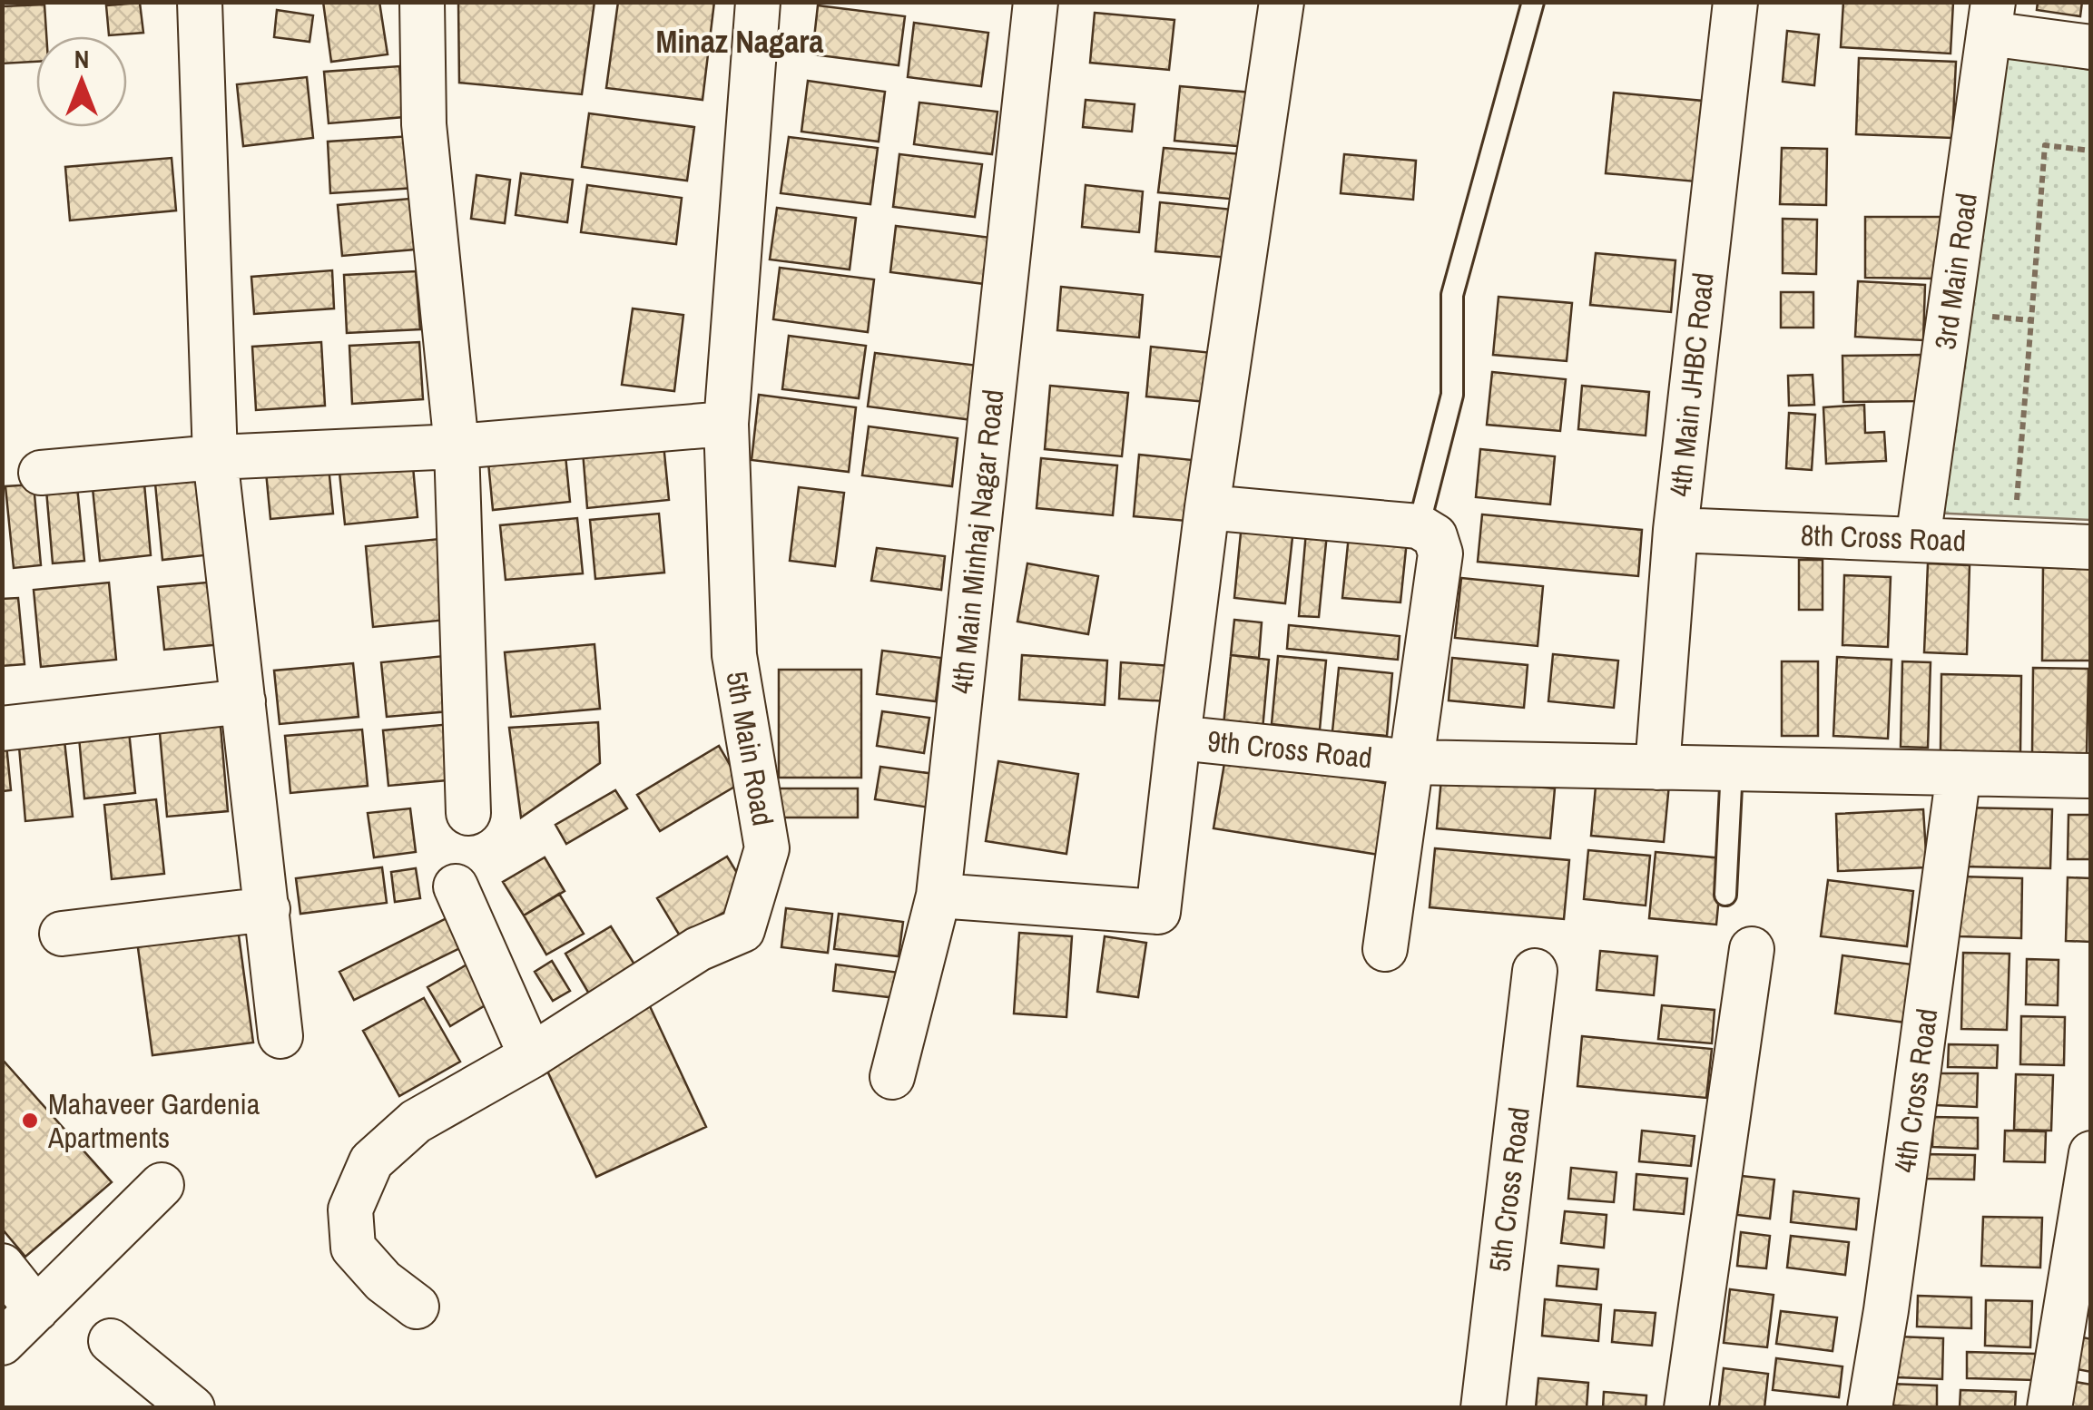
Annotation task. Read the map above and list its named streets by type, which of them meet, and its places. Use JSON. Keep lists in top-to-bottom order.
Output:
{
  "streets": {
    "street": [
      "3rd Main Road",
      "4th Main JHBC Road",
      "8th Cross Road",
      "4th Main Minhaj Nagar Road",
      "5th Main Road",
      "9th Cross Road",
      "4th Cross Road",
      "5th Cross Road"
    ]
  },
  "crossings": [
    ["3rd Main Road", "8th Cross Road"],
    ["4th Main JHBC Road", "8th Cross Road"],
    ["4th Main JHBC Road", "9th Cross Road"],
    ["9th Cross Road", "4th Cross Road"]
  ],
  "districts": ["Minaz Nagara"],
  "places": ["Mahaveer Gardenia Apartments"],
  "north": "top"
}
